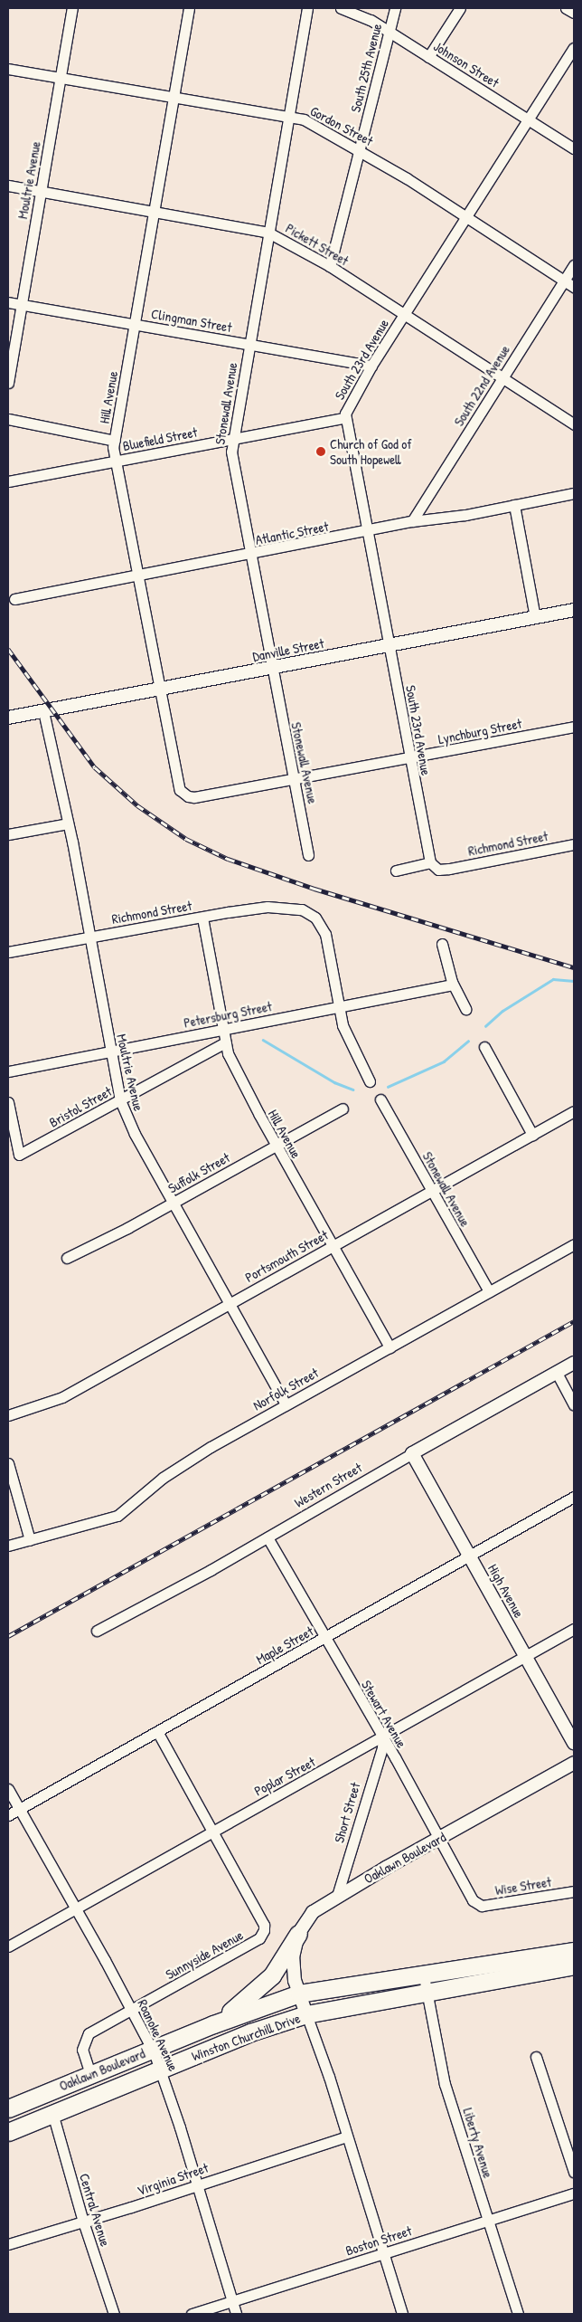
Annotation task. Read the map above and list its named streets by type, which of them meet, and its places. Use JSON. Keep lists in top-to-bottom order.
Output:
{
  "streets": {
    "highway": ["Oaklawn Boulevard", "Winston Churchill Drive"],
    "street": [
      "Johnson Street",
      "South 25th Avenue",
      "Gordon Street",
      "Moultrie Avenue",
      "Pickett Street",
      "Clingman Street",
      "South 23rd Avenue",
      "South 22nd Avenue",
      "Hill Avenue",
      "Stonewall Avenue",
      "Bluefield Street",
      "Atlantic Street",
      "Danville Street",
      "Lynchburg Street",
      "Richmond Street",
      "Petersburg Street",
      "Bristol Street",
      "Suffolk Street",
      "Portsmouth Street",
      "Norfolk Street",
      "Western Street",
      "High Avenue",
      "Maple Street",
      "Stewart Avenue",
      "Poplar Street",
      "Short Street",
      "Wise Street",
      "Sunnyside Avenue",
      "Roanoke Avenue",
      "Liberty Avenue",
      "Virginia Street",
      "Central Avenue",
      "Boston Street"
    ]
  },
  "crossings": [
    ["Johnson Street", "South 25th Avenue"],
    ["Johnson Street", "South 23rd Avenue"],
    ["South 25th Avenue", "Gordon Street"],
    ["South 25th Avenue", "Pickett Street"],
    ["Gordon Street", "Moultrie Avenue"],
    ["Gordon Street", "South 23rd Avenue"],
    ["Gordon Street", "South 22nd Avenue"],
    ["Gordon Street", "Hill Avenue"],
    ["Gordon Street", "Stonewall Avenue"],
    ["Moultrie Avenue", "Pickett Street"],
    ["Moultrie Avenue", "Clingman Street"],
    ["Moultrie Avenue", "Danville Street"],
    ["Moultrie Avenue", "Richmond Street"],
    ["Moultrie Avenue", "Petersburg Street"],
    ["Moultrie Avenue", "Bristol Street"],
    ["Moultrie Avenue", "Suffolk Street"],
    ["Moultrie Avenue", "Portsmouth Street"],
    ["Moultrie Avenue", "Norfolk Street"],
    ["Pickett Street", "South 23rd Avenue"],
    ["Pickett Street", "South 22nd Avenue"],
    ["Pickett Street", "Hill Avenue"],
    ["Pickett Street", "Stonewall Avenue"],
    ["Clingman Street", "South 23rd Avenue"],
    ["Clingman Street", "Hill Avenue"],
    ["Clingman Street", "Stonewall Avenue"],
    ["South 23rd Avenue", "Bluefield Street"],
    ["South 23rd Avenue", "Atlantic Street"],
    ["South 23rd Avenue", "Danville Street"],
    ["South 23rd Avenue", "Lynchburg Street"],
    ["South 23rd Avenue", "Richmond Street"],
    ["South 22nd Avenue", "Atlantic Street"],
    ["Hill Avenue", "Bluefield Street"],
    ["Hill Avenue", "Atlantic Street"],
    ["Hill Avenue", "Danville Street"],
    ["Hill Avenue", "Lynchburg Street"],
    ["Hill Avenue", "Richmond Street"],
    ["Hill Avenue", "Petersburg Street"],
    ["Hill Avenue", "Bristol Street"],
    ["Hill Avenue", "Suffolk Street"],
    ["Hill Avenue", "Portsmouth Street"],
    ["Hill Avenue", "Norfolk Street"],
    ["Stonewall Avenue", "Bluefield Street"],
    ["Stonewall Avenue", "Atlantic Street"],
    ["Stonewall Avenue", "Danville Street"],
    ["Stonewall Avenue", "Lynchburg Street"],
    ["Stonewall Avenue", "Portsmouth Street"],
    ["Stonewall Avenue", "Norfolk Street"],
    ["Richmond Street", "Petersburg Street"],
    ["Western Street", "High Avenue"],
    ["Western Street", "Stewart Avenue"],
    ["High Avenue", "Maple Street"],
    ["High Avenue", "Poplar Street"],
    ["Maple Street", "Stewart Avenue"],
    ["Maple Street", "Sunnyside Avenue"],
    ["Maple Street", "Roanoke Avenue"],
    ["Stewart Avenue", "Poplar Street"],
    ["Stewart Avenue", "Short Street"],
    ["Stewart Avenue", "Oaklawn Boulevard"],
    ["Stewart Avenue", "Wise Street"],
    ["Poplar Street", "Short Street"],
    ["Poplar Street", "Sunnyside Avenue"],
    ["Poplar Street", "Roanoke Avenue"],
    ["Short Street", "Oaklawn Boulevard"],
    ["Oaklawn Boulevard", "Sunnyside Avenue"],
    ["Oaklawn Boulevard", "Roanoke Avenue"],
    ["Oaklawn Boulevard", "Winston Churchill Drive"],
    ["Sunnyside Avenue", "Roanoke Avenue"],
    ["Roanoke Avenue", "Winston Churchill Drive"],
    ["Roanoke Avenue", "Virginia Street"],
    ["Roanoke Avenue", "Boston Street"],
    ["Winston Churchill Drive", "Liberty Avenue"],
    ["Winston Churchill Drive", "Central Avenue"],
    ["Liberty Avenue", "Boston Street"],
    ["Virginia Street", "Central Avenue"]
  ],
  "places": ["Church of God of South Hopewell"]
}
